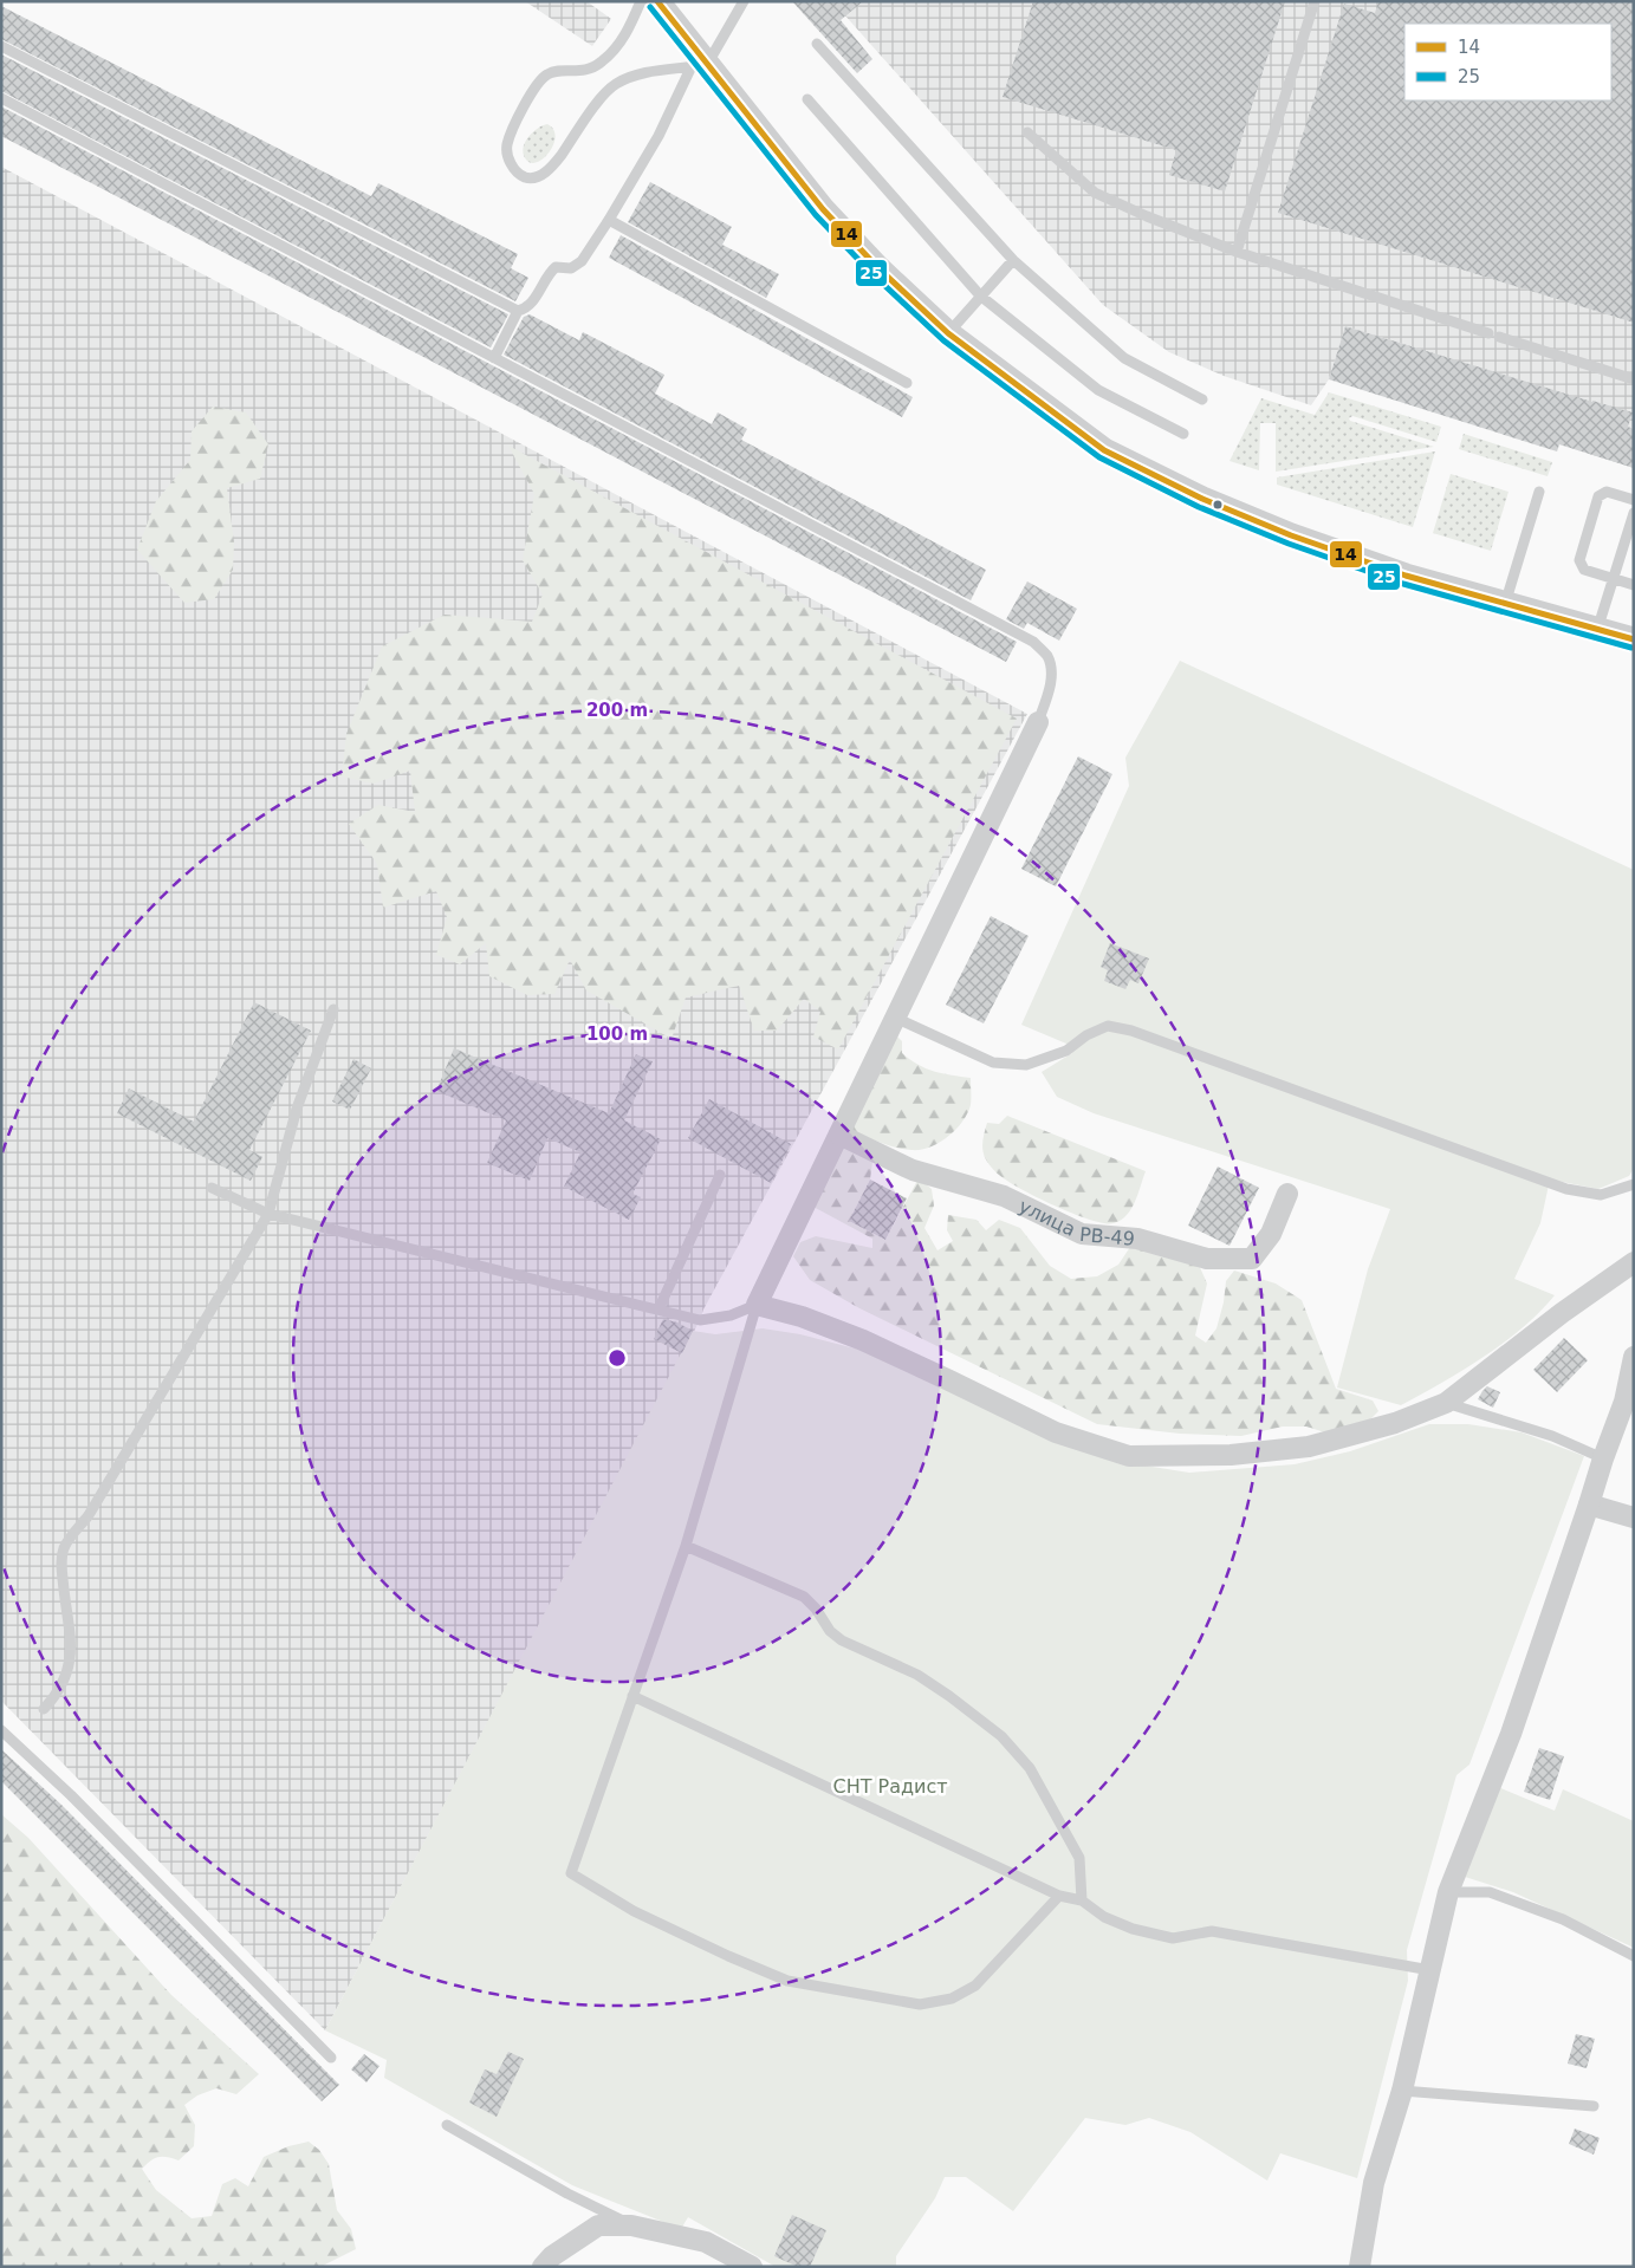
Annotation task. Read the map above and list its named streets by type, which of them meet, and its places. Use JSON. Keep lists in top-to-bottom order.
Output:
{
  "streets": {
    "street": ["улица РВ-49"]
  },
  "parks": ["СНТ Радист"],
  "lines": ["transit line 14", "transit line 25"],
  "legend": ["14", "25"],
  "rings": ["200 m", "100 m"]
}
